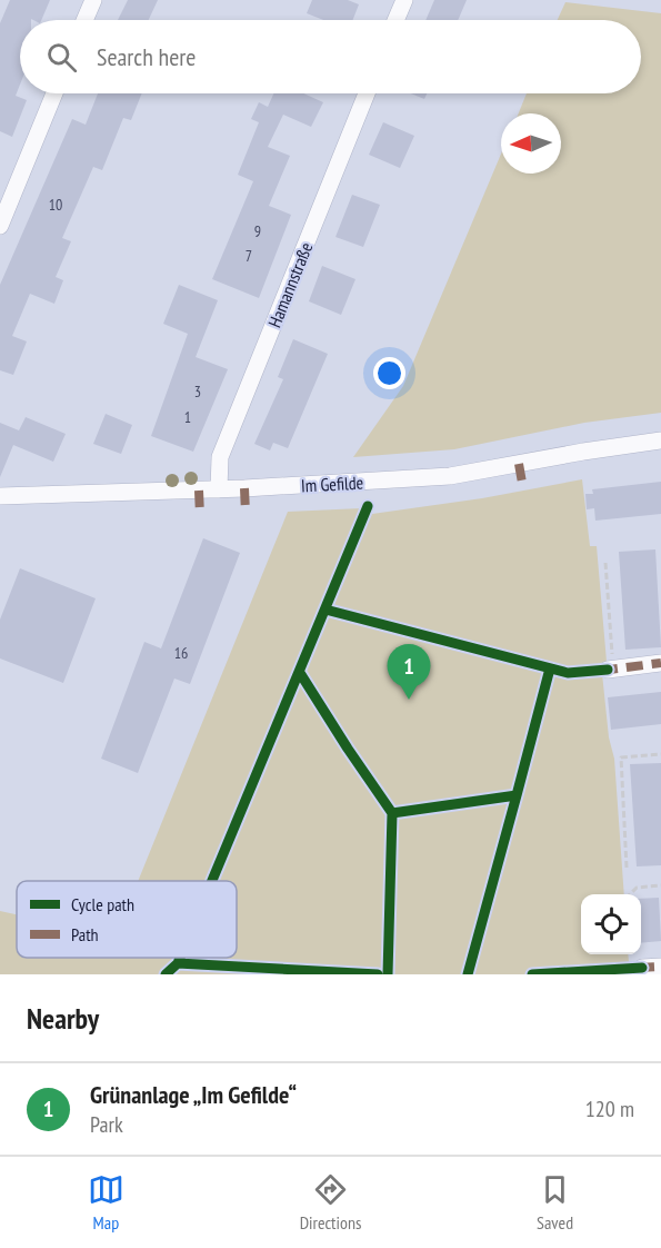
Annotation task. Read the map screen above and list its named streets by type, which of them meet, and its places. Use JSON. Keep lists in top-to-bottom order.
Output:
{
  "streets": {
    "street": ["Hamannstraße", "Im Gefilde"]
  },
  "crossings": [
    ["Hamannstraße", "Im Gefilde"]
  ],
  "house_numbers": [
    "10",
    "9",
    "7",
    "3",
    "1",
    "16"
  ],
  "legend": ["Cycle path", "Path"],
  "north": "left",
  "page": {
    "search": "Search here",
    "pins": "1",
    "heading": "Nearby",
    "list": [
      {
        "mark": "1",
        "name": "Grünanlage „Im Gefilde“",
        "note": "Park",
        "value": "120 m"
      }
    ],
    "nav": ["Map", "Directions", "Saved"]
  }
}
